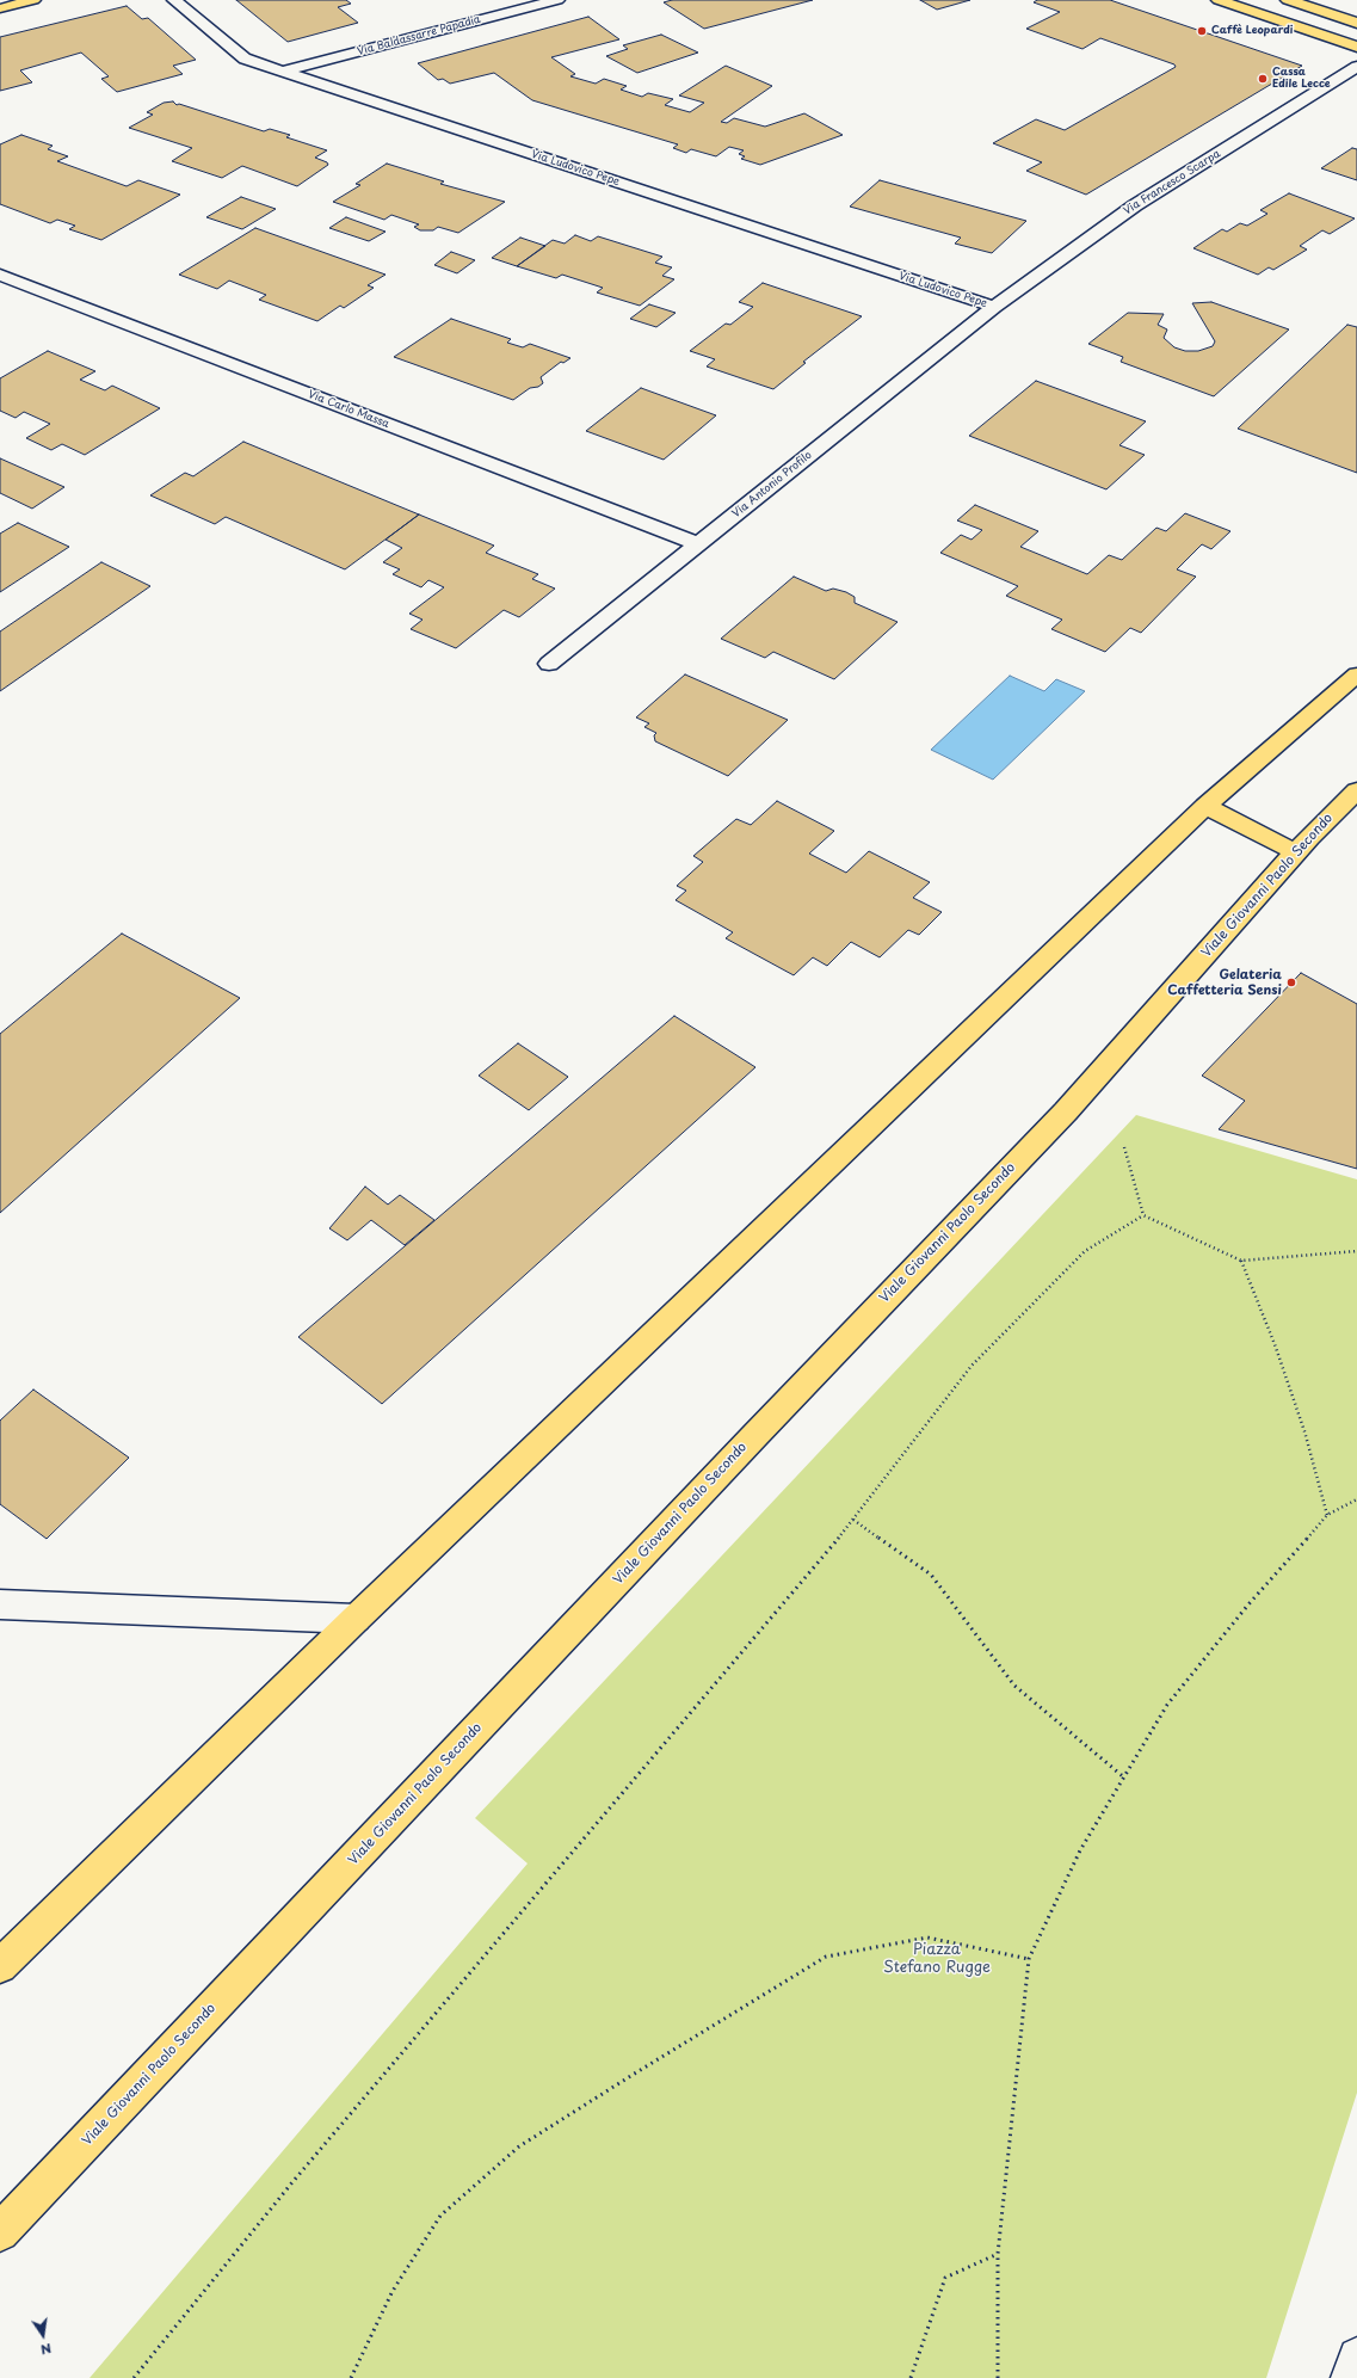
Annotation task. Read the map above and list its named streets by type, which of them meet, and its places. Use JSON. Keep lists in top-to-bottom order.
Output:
{
  "streets": {
    "main road": ["Viale Giovanni Paolo Secondo"],
    "street": [
      "Via Baldassarre Papadia",
      "Via Ludovico Pepe",
      "Via Francesco Scarpa",
      "Via Carlo Massa",
      "Via Antonio Profilo"
    ]
  },
  "crossings": [
    ["Via Baldassarre Papadia", "Via Ludovico Pepe"],
    ["Via Ludovico Pepe", "Via Francesco Scarpa"],
    ["Via Ludovico Pepe", "Via Antonio Profilo"],
    ["Via Francesco Scarpa", "Via Antonio Profilo"],
    ["Via Carlo Massa", "Via Antonio Profilo"]
  ],
  "parks": ["Piazza Stefano Rugge"],
  "places": ["Caffè Leopardi", "Cassa Edile Lecce", "Gelateria Caffetteria Sensi"],
  "north": "bottom"
}
